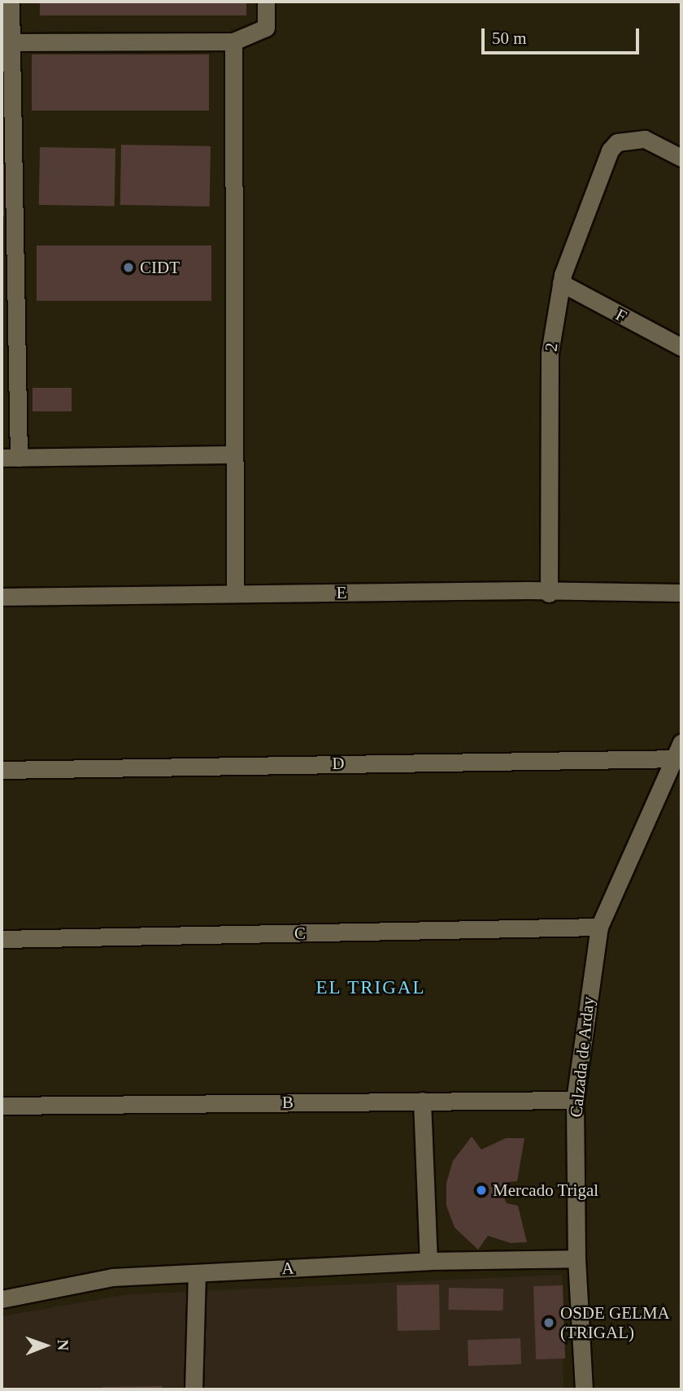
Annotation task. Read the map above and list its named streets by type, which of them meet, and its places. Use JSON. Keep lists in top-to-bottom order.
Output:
{
  "streets": {
    "street": [
      "F",
      "2",
      "E",
      "D",
      "C",
      "Calzada de Arday",
      "B",
      "A"
    ]
  },
  "crossings": [
    ["F", "2"],
    ["2", "E"],
    ["D", "Calzada de Arday"],
    ["C", "Calzada de Arday"],
    ["Calzada de Arday", "B"],
    ["Calzada de Arday", "A"]
  ],
  "districts": ["EL TRIGAL"],
  "places": ["CIDT", "Mercado Trigal", "OSDE GELMA (TRIGAL)"],
  "scale_bar": "50 m",
  "north": "right"
}
